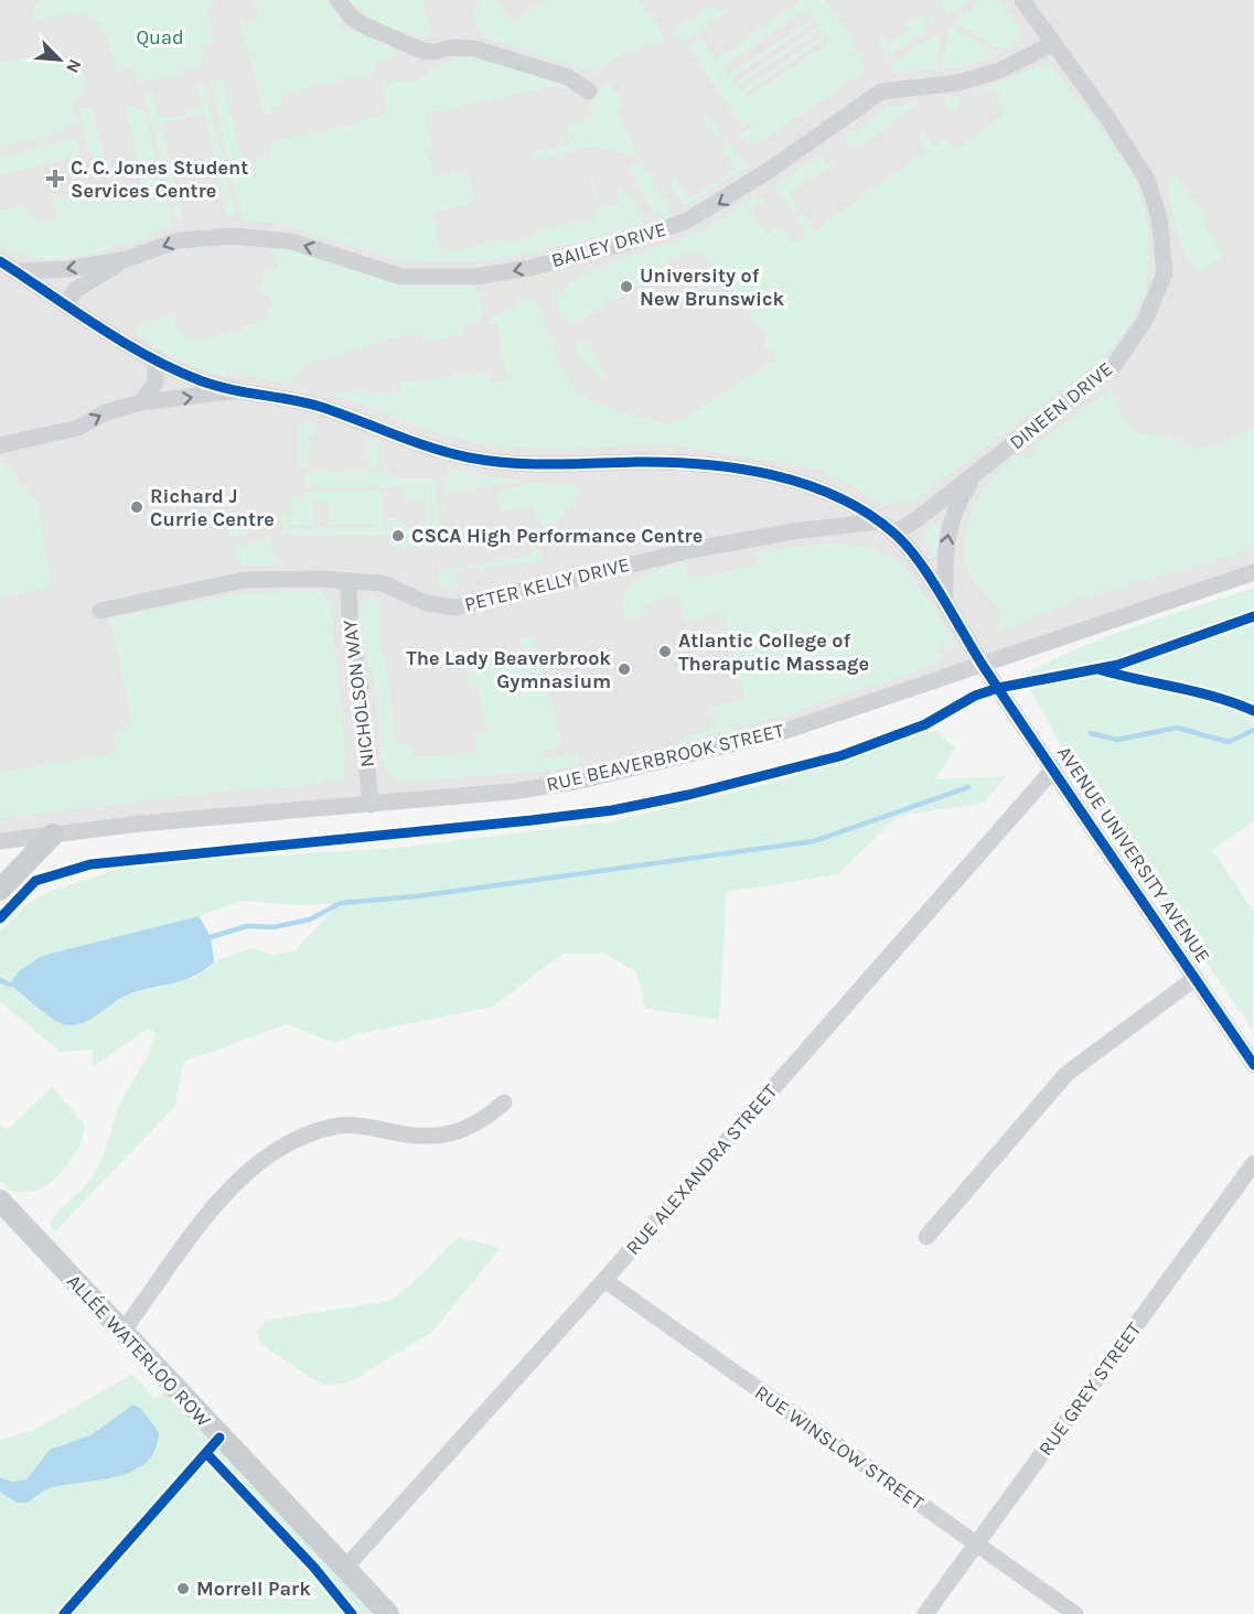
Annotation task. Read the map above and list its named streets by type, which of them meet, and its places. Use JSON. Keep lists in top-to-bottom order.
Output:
{
  "streets": {
    "main road": ["ALLÉE WATERLOO ROW"],
    "street": [
      "BAILEY DRIVE",
      "DINEEN DRIVE",
      "PETER KELLY DRIVE",
      "NICHOLSON WAY",
      "RUE BEAVERBROOK STREET",
      "AVENUE UNIVERSITY AVENUE",
      "RUE ALEXANDRA STREET",
      "RUE GREY STREET",
      "RUE WINSLOW STREET"
    ]
  },
  "crossings": [
    ["BAILEY DRIVE", "DINEEN DRIVE"],
    ["DINEEN DRIVE", "AVENUE UNIVERSITY AVENUE"],
    ["PETER KELLY DRIVE", "NICHOLSON WAY"],
    ["NICHOLSON WAY", "RUE BEAVERBROOK STREET"],
    ["RUE BEAVERBROOK STREET", "AVENUE UNIVERSITY AVENUE"],
    ["AVENUE UNIVERSITY AVENUE", "RUE ALEXANDRA STREET"],
    ["RUE ALEXANDRA STREET", "ALLÉE WATERLOO ROW"],
    ["RUE ALEXANDRA STREET", "RUE WINSLOW STREET"],
    ["RUE GREY STREET", "RUE WINSLOW STREET"]
  ],
  "one_way": ["BAILEY DRIVE"],
  "parks": ["Quad"],
  "places": {
    "health": ["C. C. Jones Student Services Centre"],
    "other": [
      "University of New Brunswick",
      "Richard J Currie Centre",
      "CSCA High Performance Centre",
      "Atlantic College of Theraputic Massage",
      "The Lady Beaverbrook Gymnasium",
      "Morrell Park"
    ]
  },
  "north": "bottom right"
}
